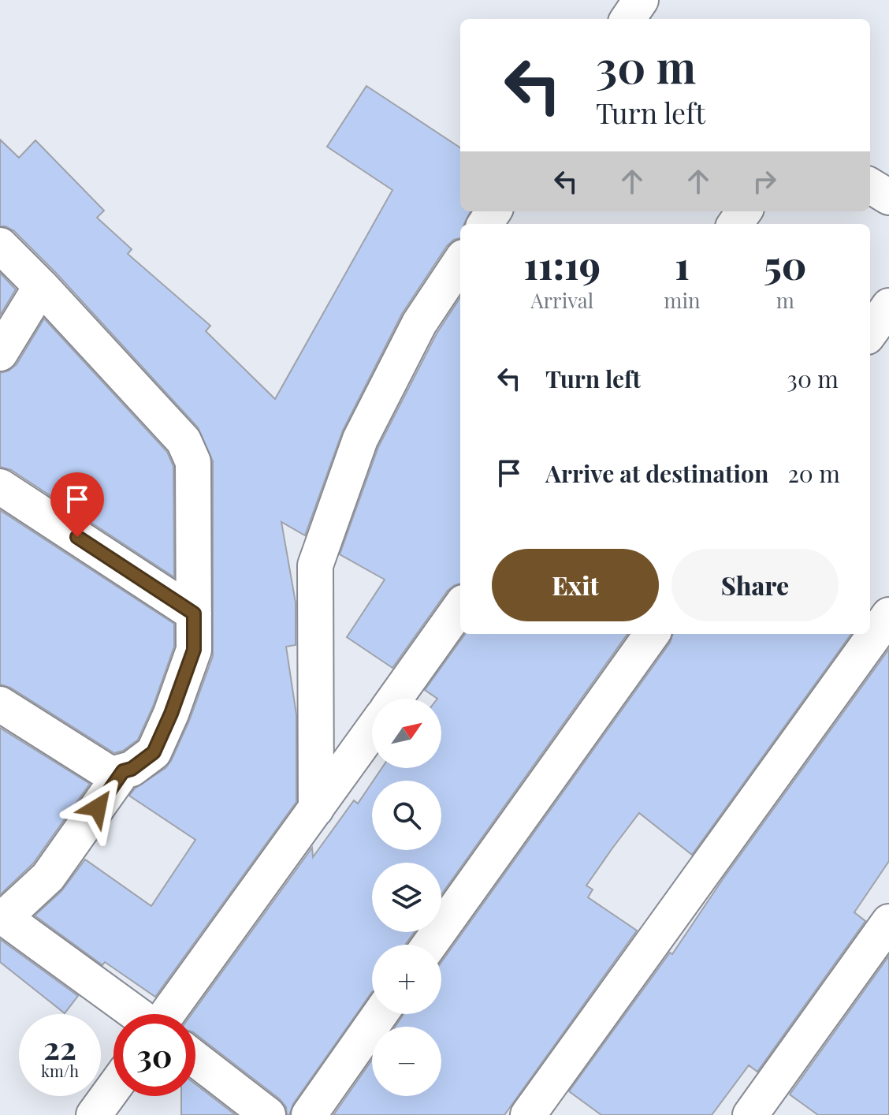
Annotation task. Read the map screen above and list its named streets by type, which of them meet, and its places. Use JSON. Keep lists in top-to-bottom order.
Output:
{
  "north": "top right",
  "page": {
    "turn": ["30 m", "Turn left"],
    "eta": [
      "11:19",
      "Arrival",
      "1",
      "min",
      "50",
      "m"
    ],
    "list": [
      {
        "name": "Turn left",
        "value": "30 m"
      },
      {
        "name": "Arrive at destination",
        "value": "20 m"
      }
    ],
    "buttons": ["Exit", "Share"],
    "map_buttons": ["+", "−"],
    "speed": "22 km/h",
    "limit": "30"
  }
}
